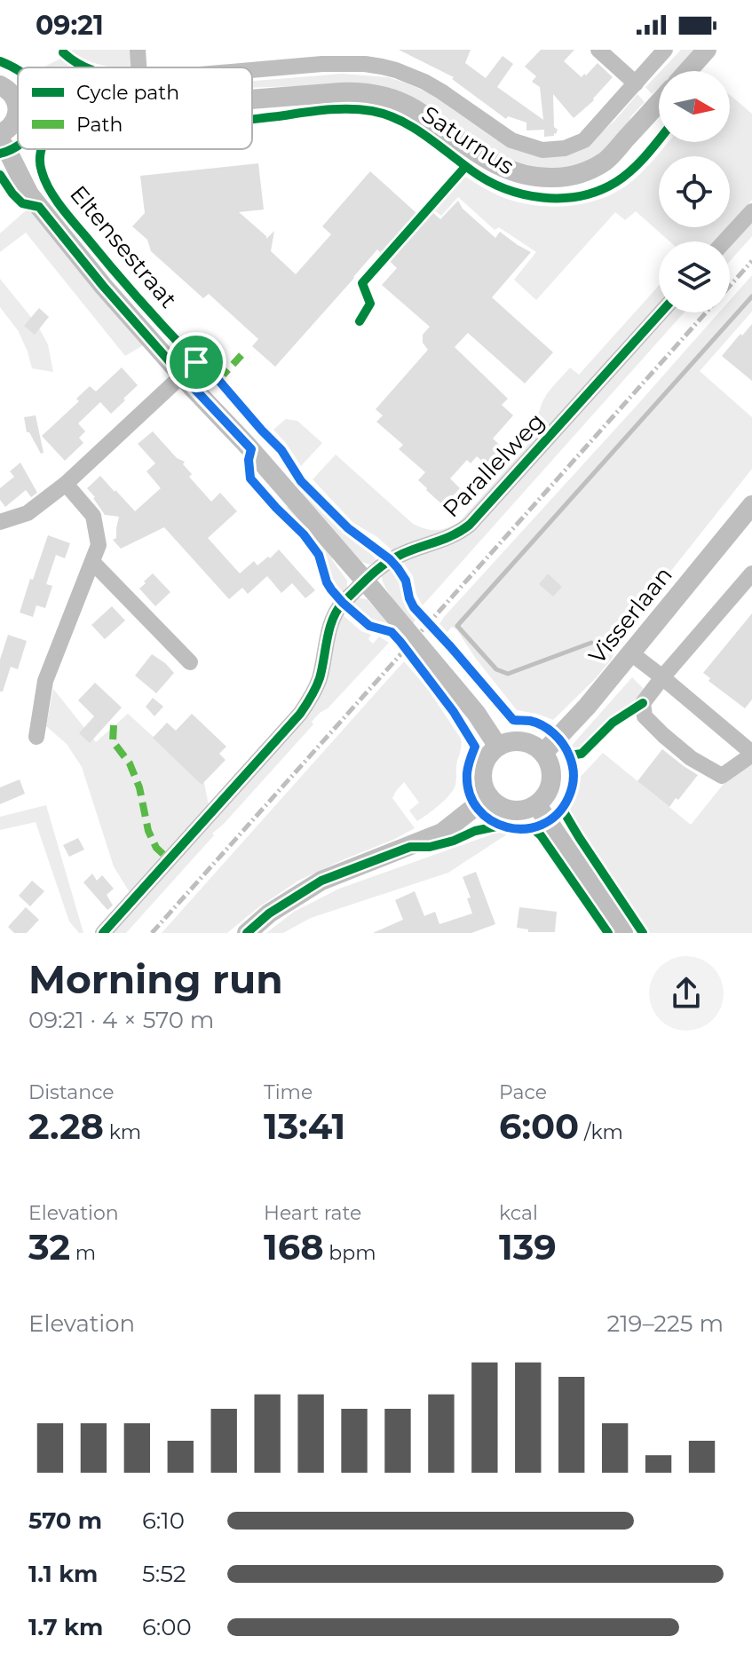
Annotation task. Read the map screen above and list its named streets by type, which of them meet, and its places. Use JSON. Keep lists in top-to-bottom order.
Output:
{
  "streets": {
    "street": ["Eltensestraat", "Parallelweg", "Visserlaan"],
    "cycle path": ["Saturnus"]
  },
  "crossings": [
    ["Eltensestraat", "Parallelweg"],
    ["Eltensestraat", "Visserlaan"]
  ],
  "legend": ["Cycle path", "Path"],
  "north": "right",
  "page": {
    "status": "09:21",
    "heading": ["Morning run", "09:21 · 4 × 570 m"],
    "stats": [
      ["Distance", "2.28 km"],
      ["Time", "13:41"],
      ["Pace", "6:00 /km"],
      ["Elevation", "32 m"],
      ["Heart rate", "168 bpm"],
      ["kcal", "139"]
    ],
    "chart": ["Elevation", "219–225 m"],
    "list": [
      {
        "name": "570 m",
        "note": "6:10"
      },
      {
        "name": "1.1 km",
        "note": "5:52"
      },
      {
        "name": "1.7 km",
        "note": "6:00"
      }
    ]
  }
}
